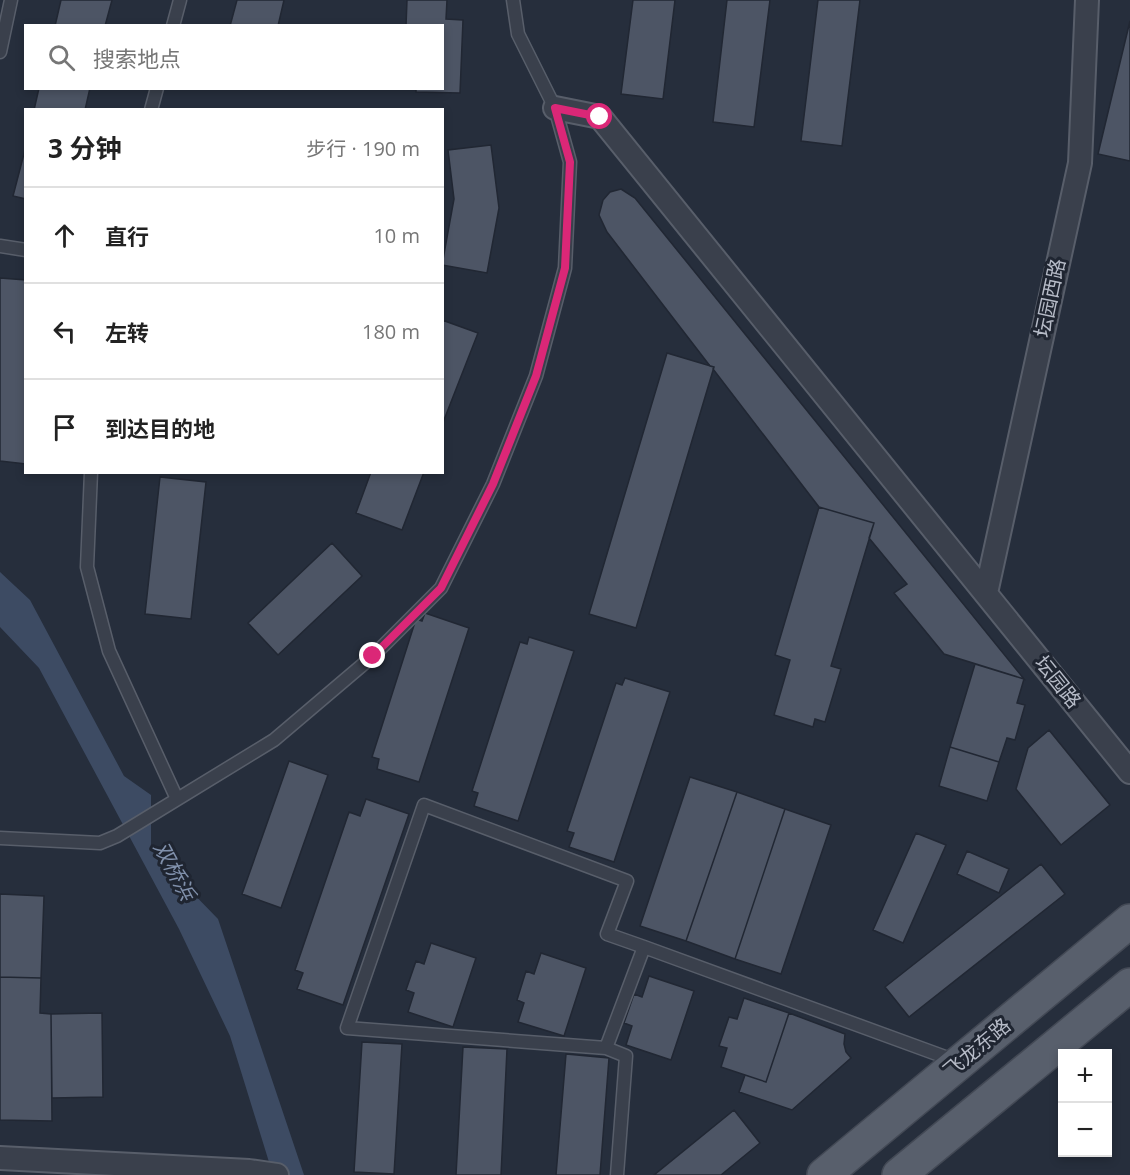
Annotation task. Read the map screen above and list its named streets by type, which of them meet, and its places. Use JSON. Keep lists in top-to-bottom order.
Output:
{
  "streets": {
    "main road": ["飞龙东路"],
    "street": ["坛园西路", "坛园路"]
  },
  "crossings": [
    ["坛园西路", "坛园路"]
  ],
  "water": ["双桥浜"],
  "page": {
    "search": "搜索地点",
    "heading": ["3 分钟", "步行 · 190 m"],
    "list": [
      ["直行", "10 m"],
      ["左转", "180 m"],
      "到达目的地"
    ],
    "map_buttons": ["+", "−"]
  }
}
